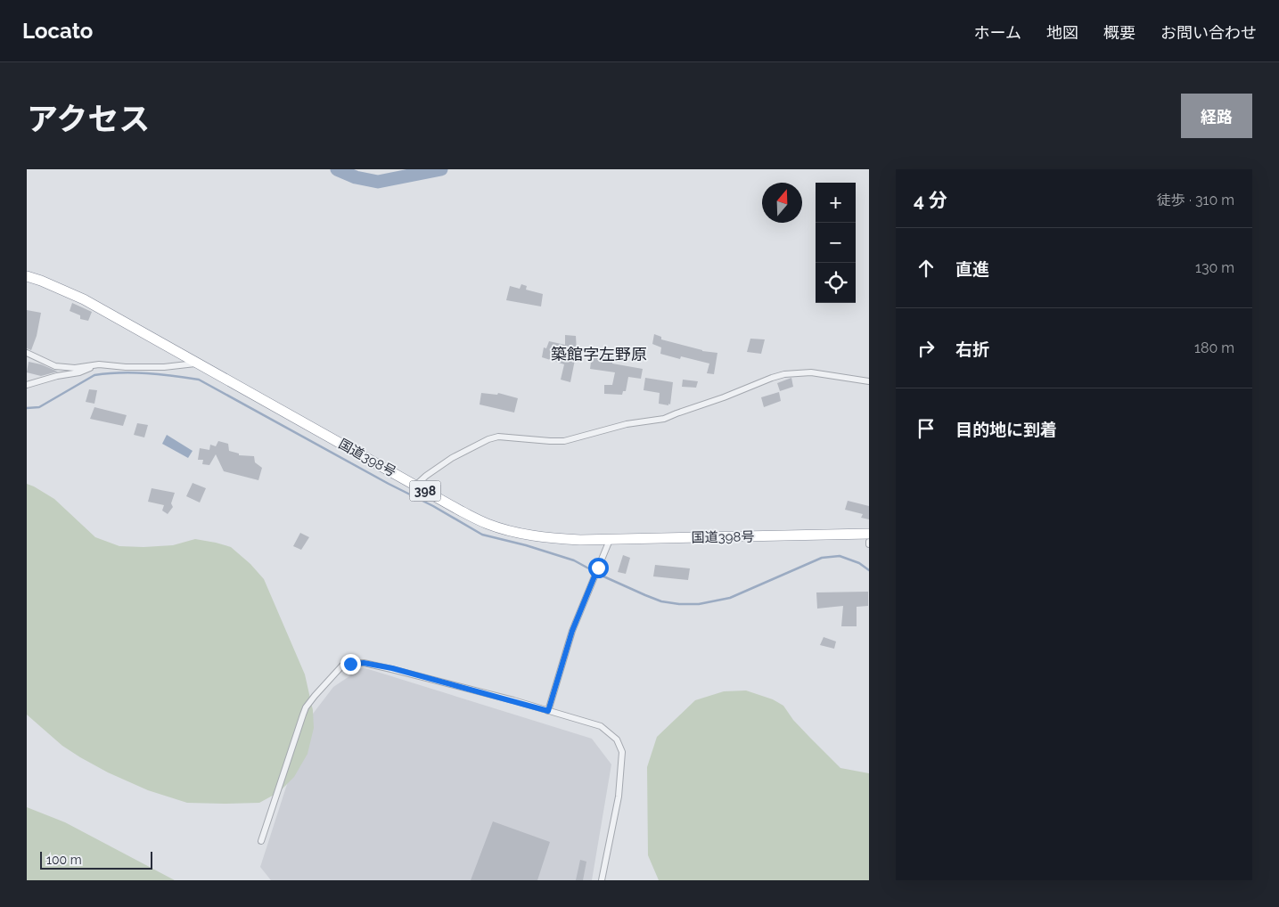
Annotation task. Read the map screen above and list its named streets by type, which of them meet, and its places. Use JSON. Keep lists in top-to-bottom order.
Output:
{
  "streets": {
    "highway": ["国道398号", "398"]
  },
  "districts": ["築館字左野原"],
  "scale_bar": "100 m",
  "north": "top",
  "page": {
    "header": "Locato",
    "nav": [
      "ホーム",
      "地図",
      "概要",
      "お問い合わせ"
    ],
    "title": "アクセス",
    "buttons": "経路",
    "heading": ["4 分", "徒歩 · 310 m"],
    "map_buttons": ["+", "−"],
    "list": [
      ["直進", "130 m"],
      ["右折", "180 m"],
      "目的地に到着"
    ],
    "scale": "100 m"
  }
}
